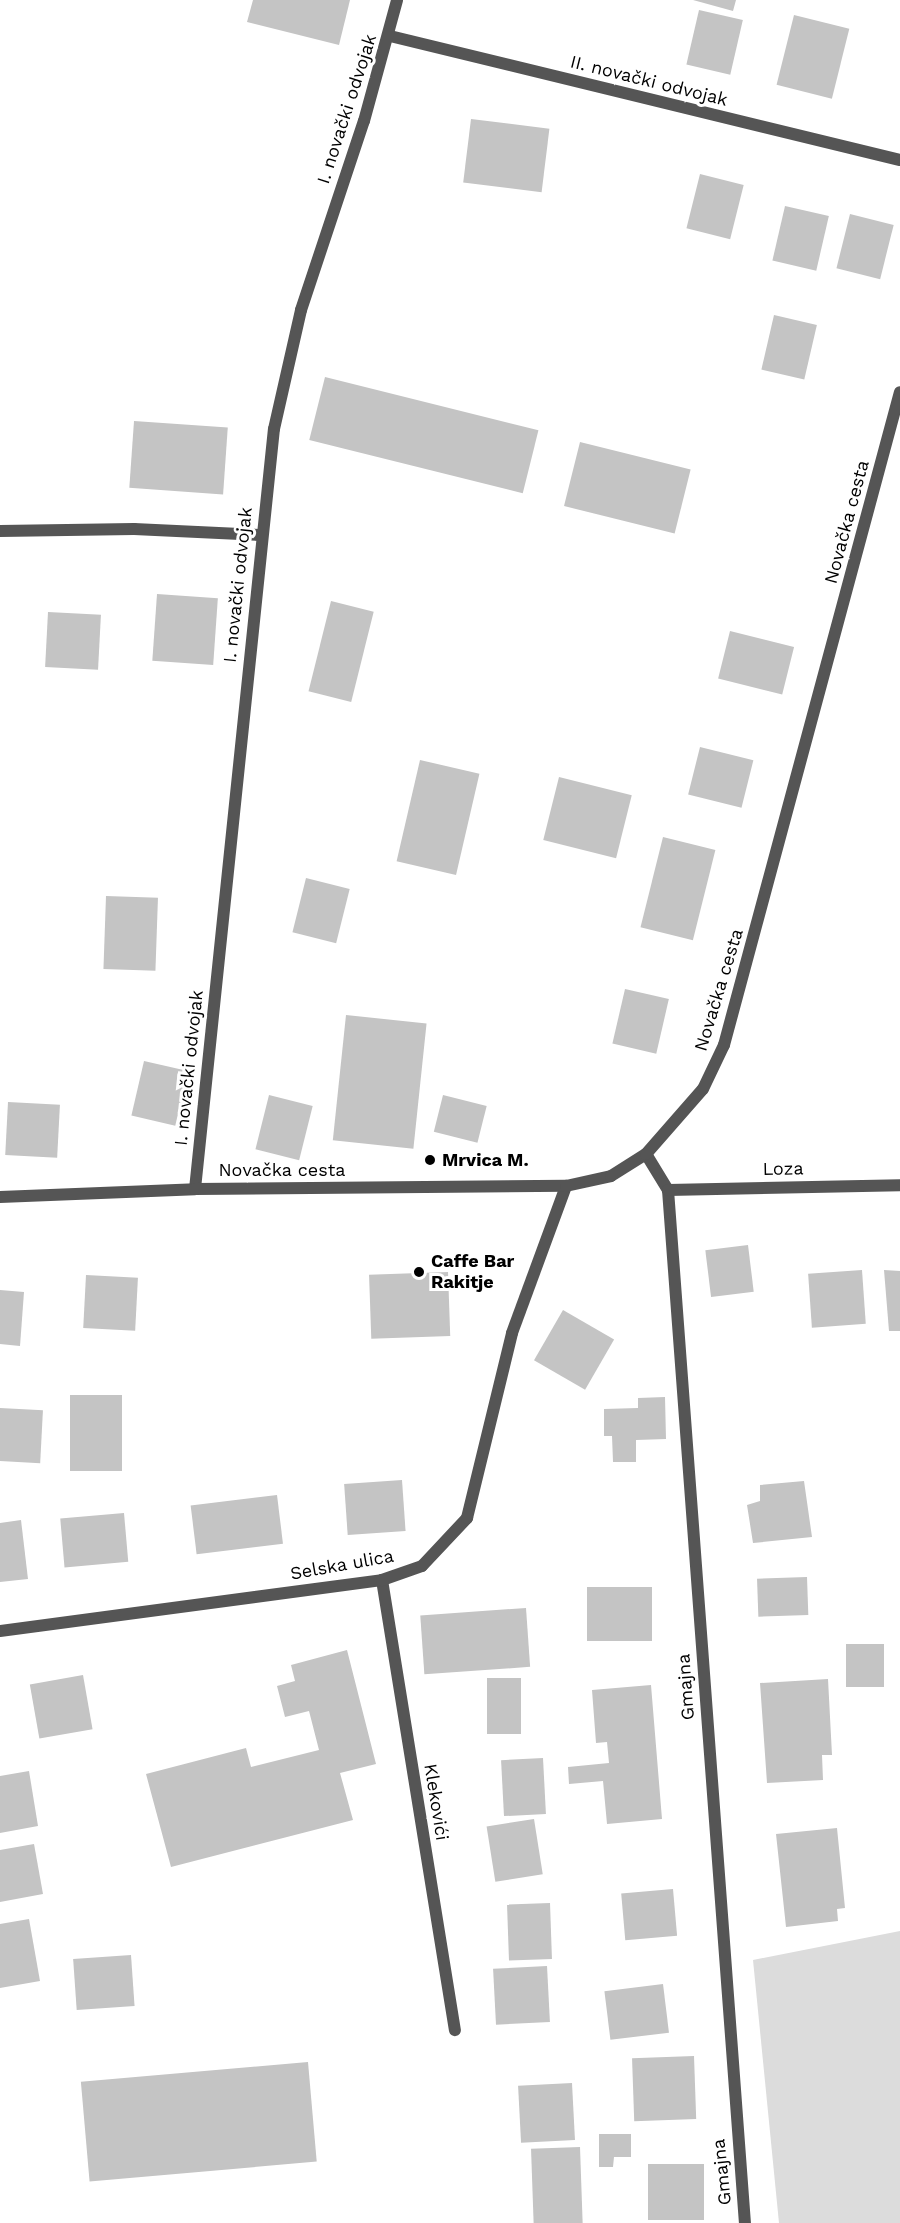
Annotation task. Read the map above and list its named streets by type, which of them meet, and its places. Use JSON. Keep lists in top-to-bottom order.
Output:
{
  "streets": {
    "street": [
      "II. novački odvojak",
      "I. novački odvojak",
      "Novačka cesta",
      "Loza",
      "Selska ulica",
      "Gmajna",
      "Klekovići"
    ]
  },
  "crossings": [
    ["II. novački odvojak", "I. novački odvojak"],
    ["I. novački odvojak", "Novačka cesta"],
    ["Novačka cesta", "Selska ulica"],
    ["Novačka cesta", "Gmajna"],
    ["Loza", "Gmajna"],
    ["Selska ulica", "Klekovići"]
  ],
  "places": ["Mrvica M.", "Caffe Bar Rakitje"]
}
